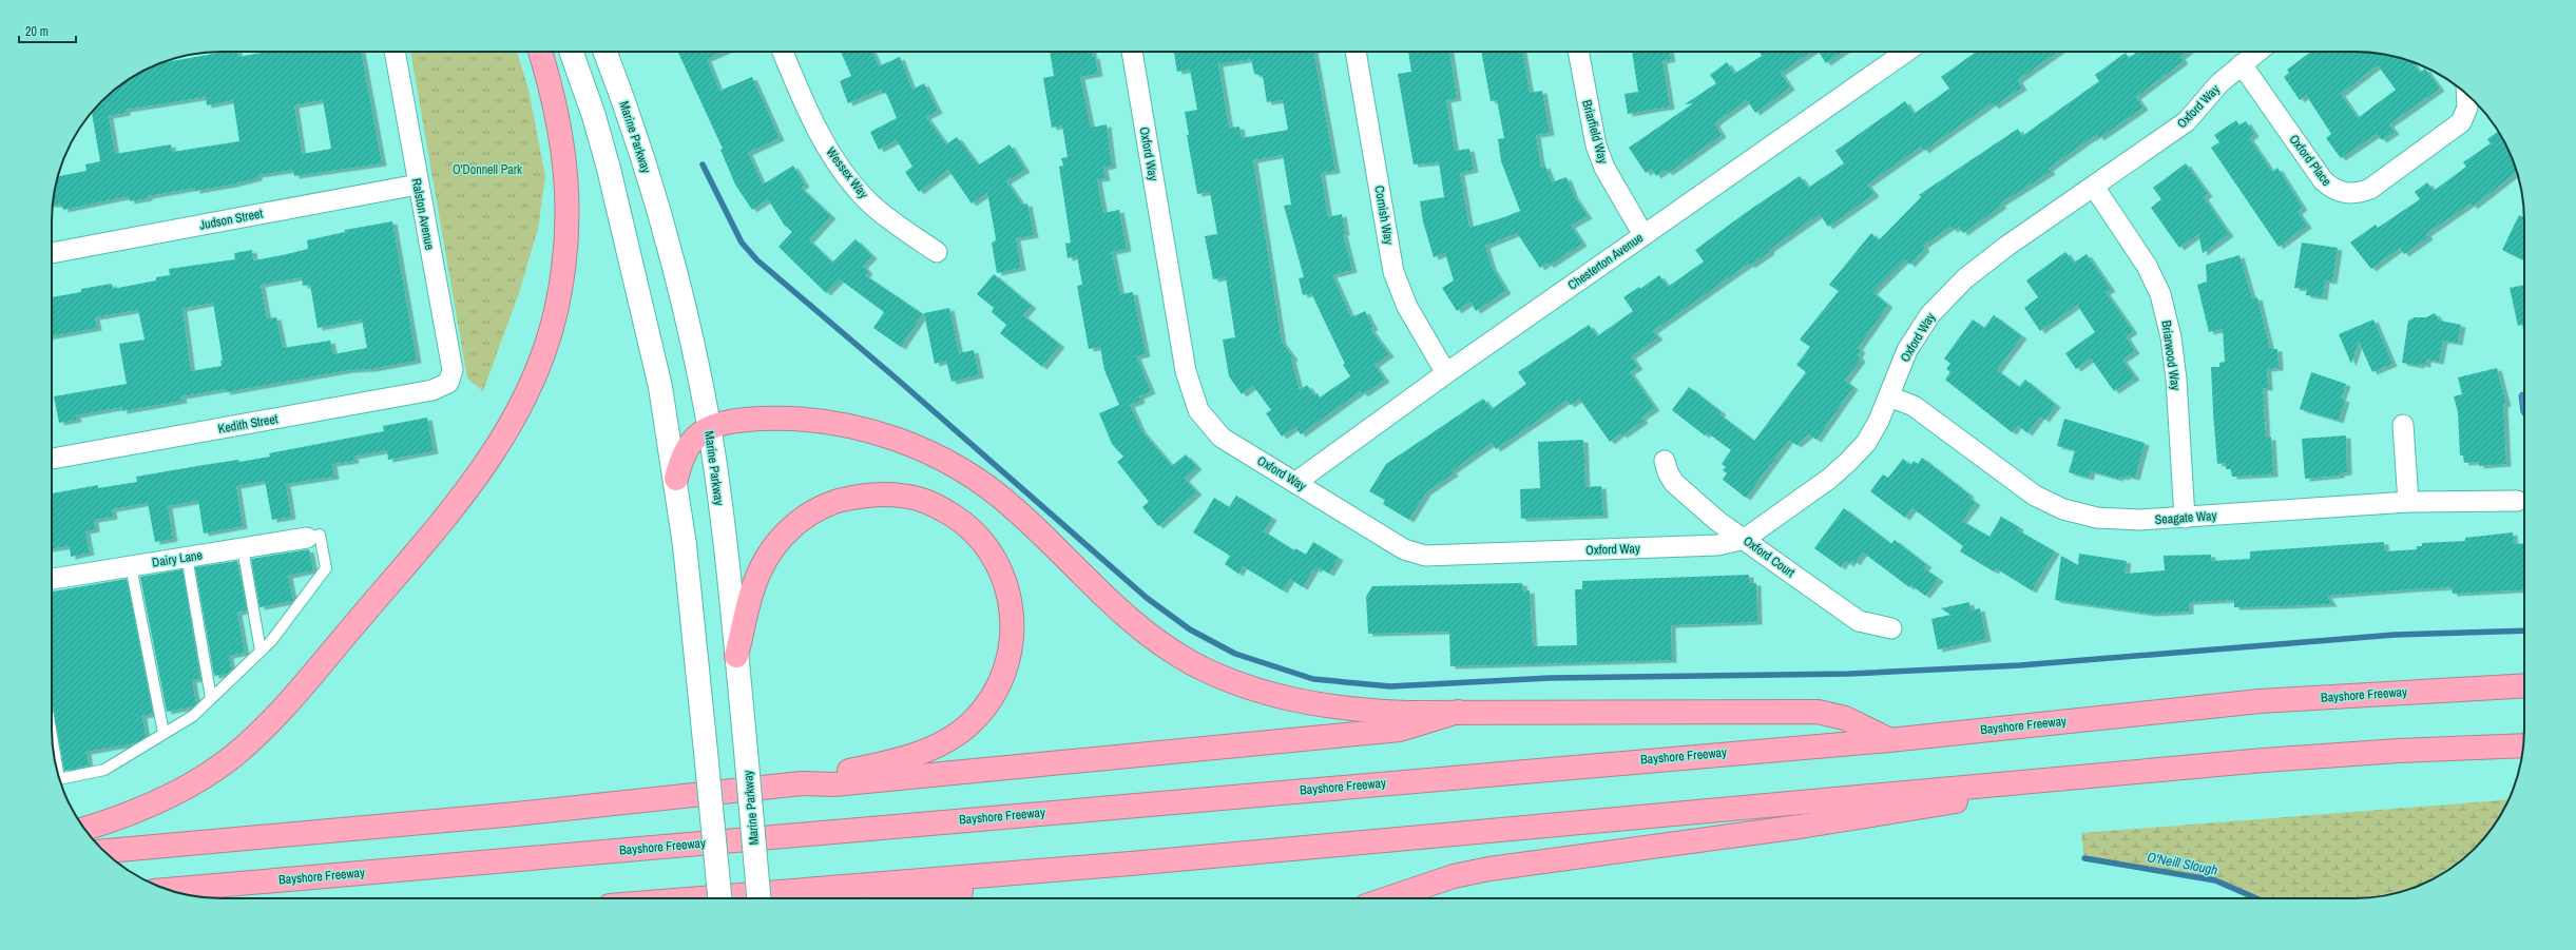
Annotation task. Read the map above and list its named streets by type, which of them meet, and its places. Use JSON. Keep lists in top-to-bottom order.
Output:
{
  "streets": {
    "highway": ["Bayshore Freeway"],
    "main road": ["Marine Parkway"],
    "street": [
      "Oxford Way",
      "Briarfield Way",
      "Oxford Place",
      "Wessex Way",
      "Ralston Avenue",
      "Cornish Way",
      "Judson Street",
      "Chesterton Avenue",
      "Briarwood Way",
      "Kedith Street",
      "Seagate Way",
      "Oxford Court",
      "Dairy Lane"
    ]
  },
  "crossings": [
    ["Oxford Way", "Oxford Place"],
    ["Oxford Way", "Chesterton Avenue"],
    ["Oxford Way", "Briarwood Way"],
    ["Oxford Way", "Seagate Way"],
    ["Oxford Way", "Oxford Court"],
    ["Briarfield Way", "Chesterton Avenue"],
    ["Ralston Avenue", "Judson Street"],
    ["Ralston Avenue", "Kedith Street"],
    ["Cornish Way", "Chesterton Avenue"],
    ["Briarwood Way", "Seagate Way"]
  ],
  "water": ["O'Neill Slough"],
  "parks": ["O'Donnell Park"],
  "scale_bar": "20 m"
}
